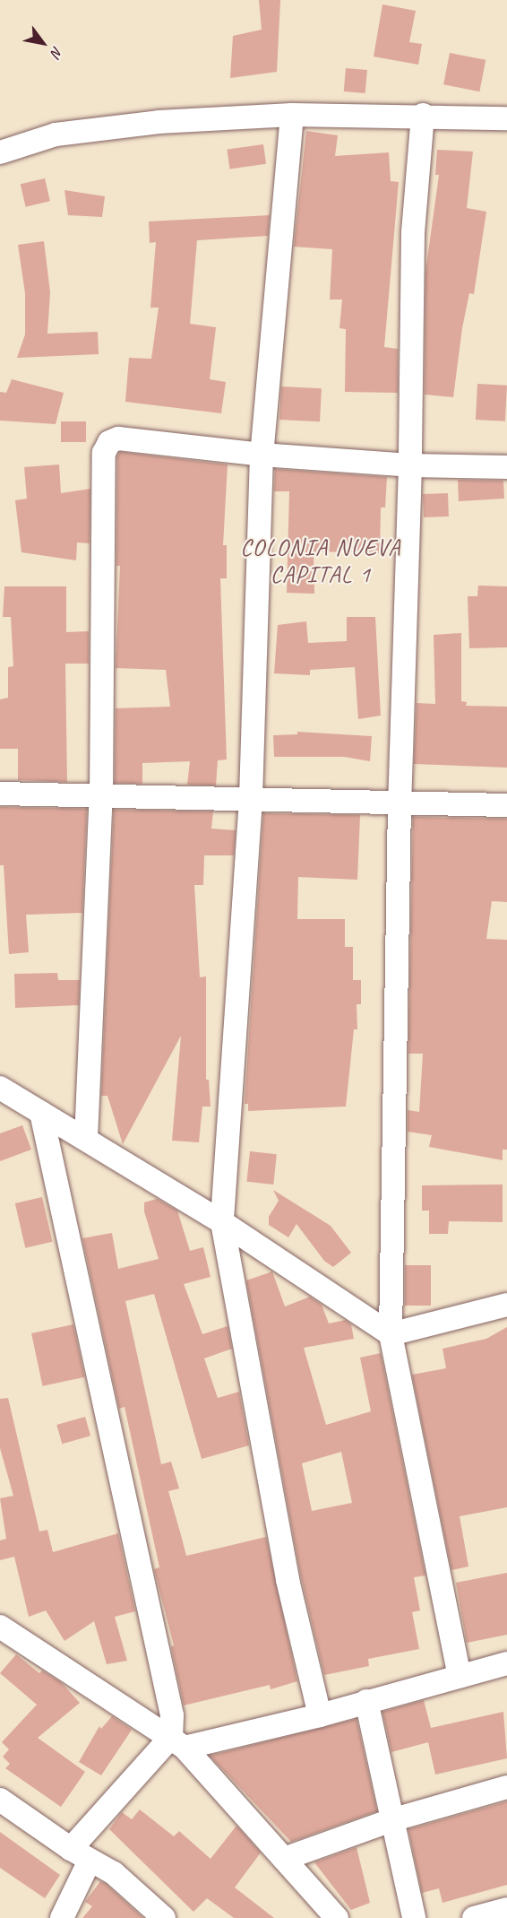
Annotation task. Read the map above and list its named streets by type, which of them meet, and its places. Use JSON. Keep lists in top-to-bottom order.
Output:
{
  "districts": ["COLONIA NUEVA CAPITAL 1"],
  "north": "bottom right"
}
